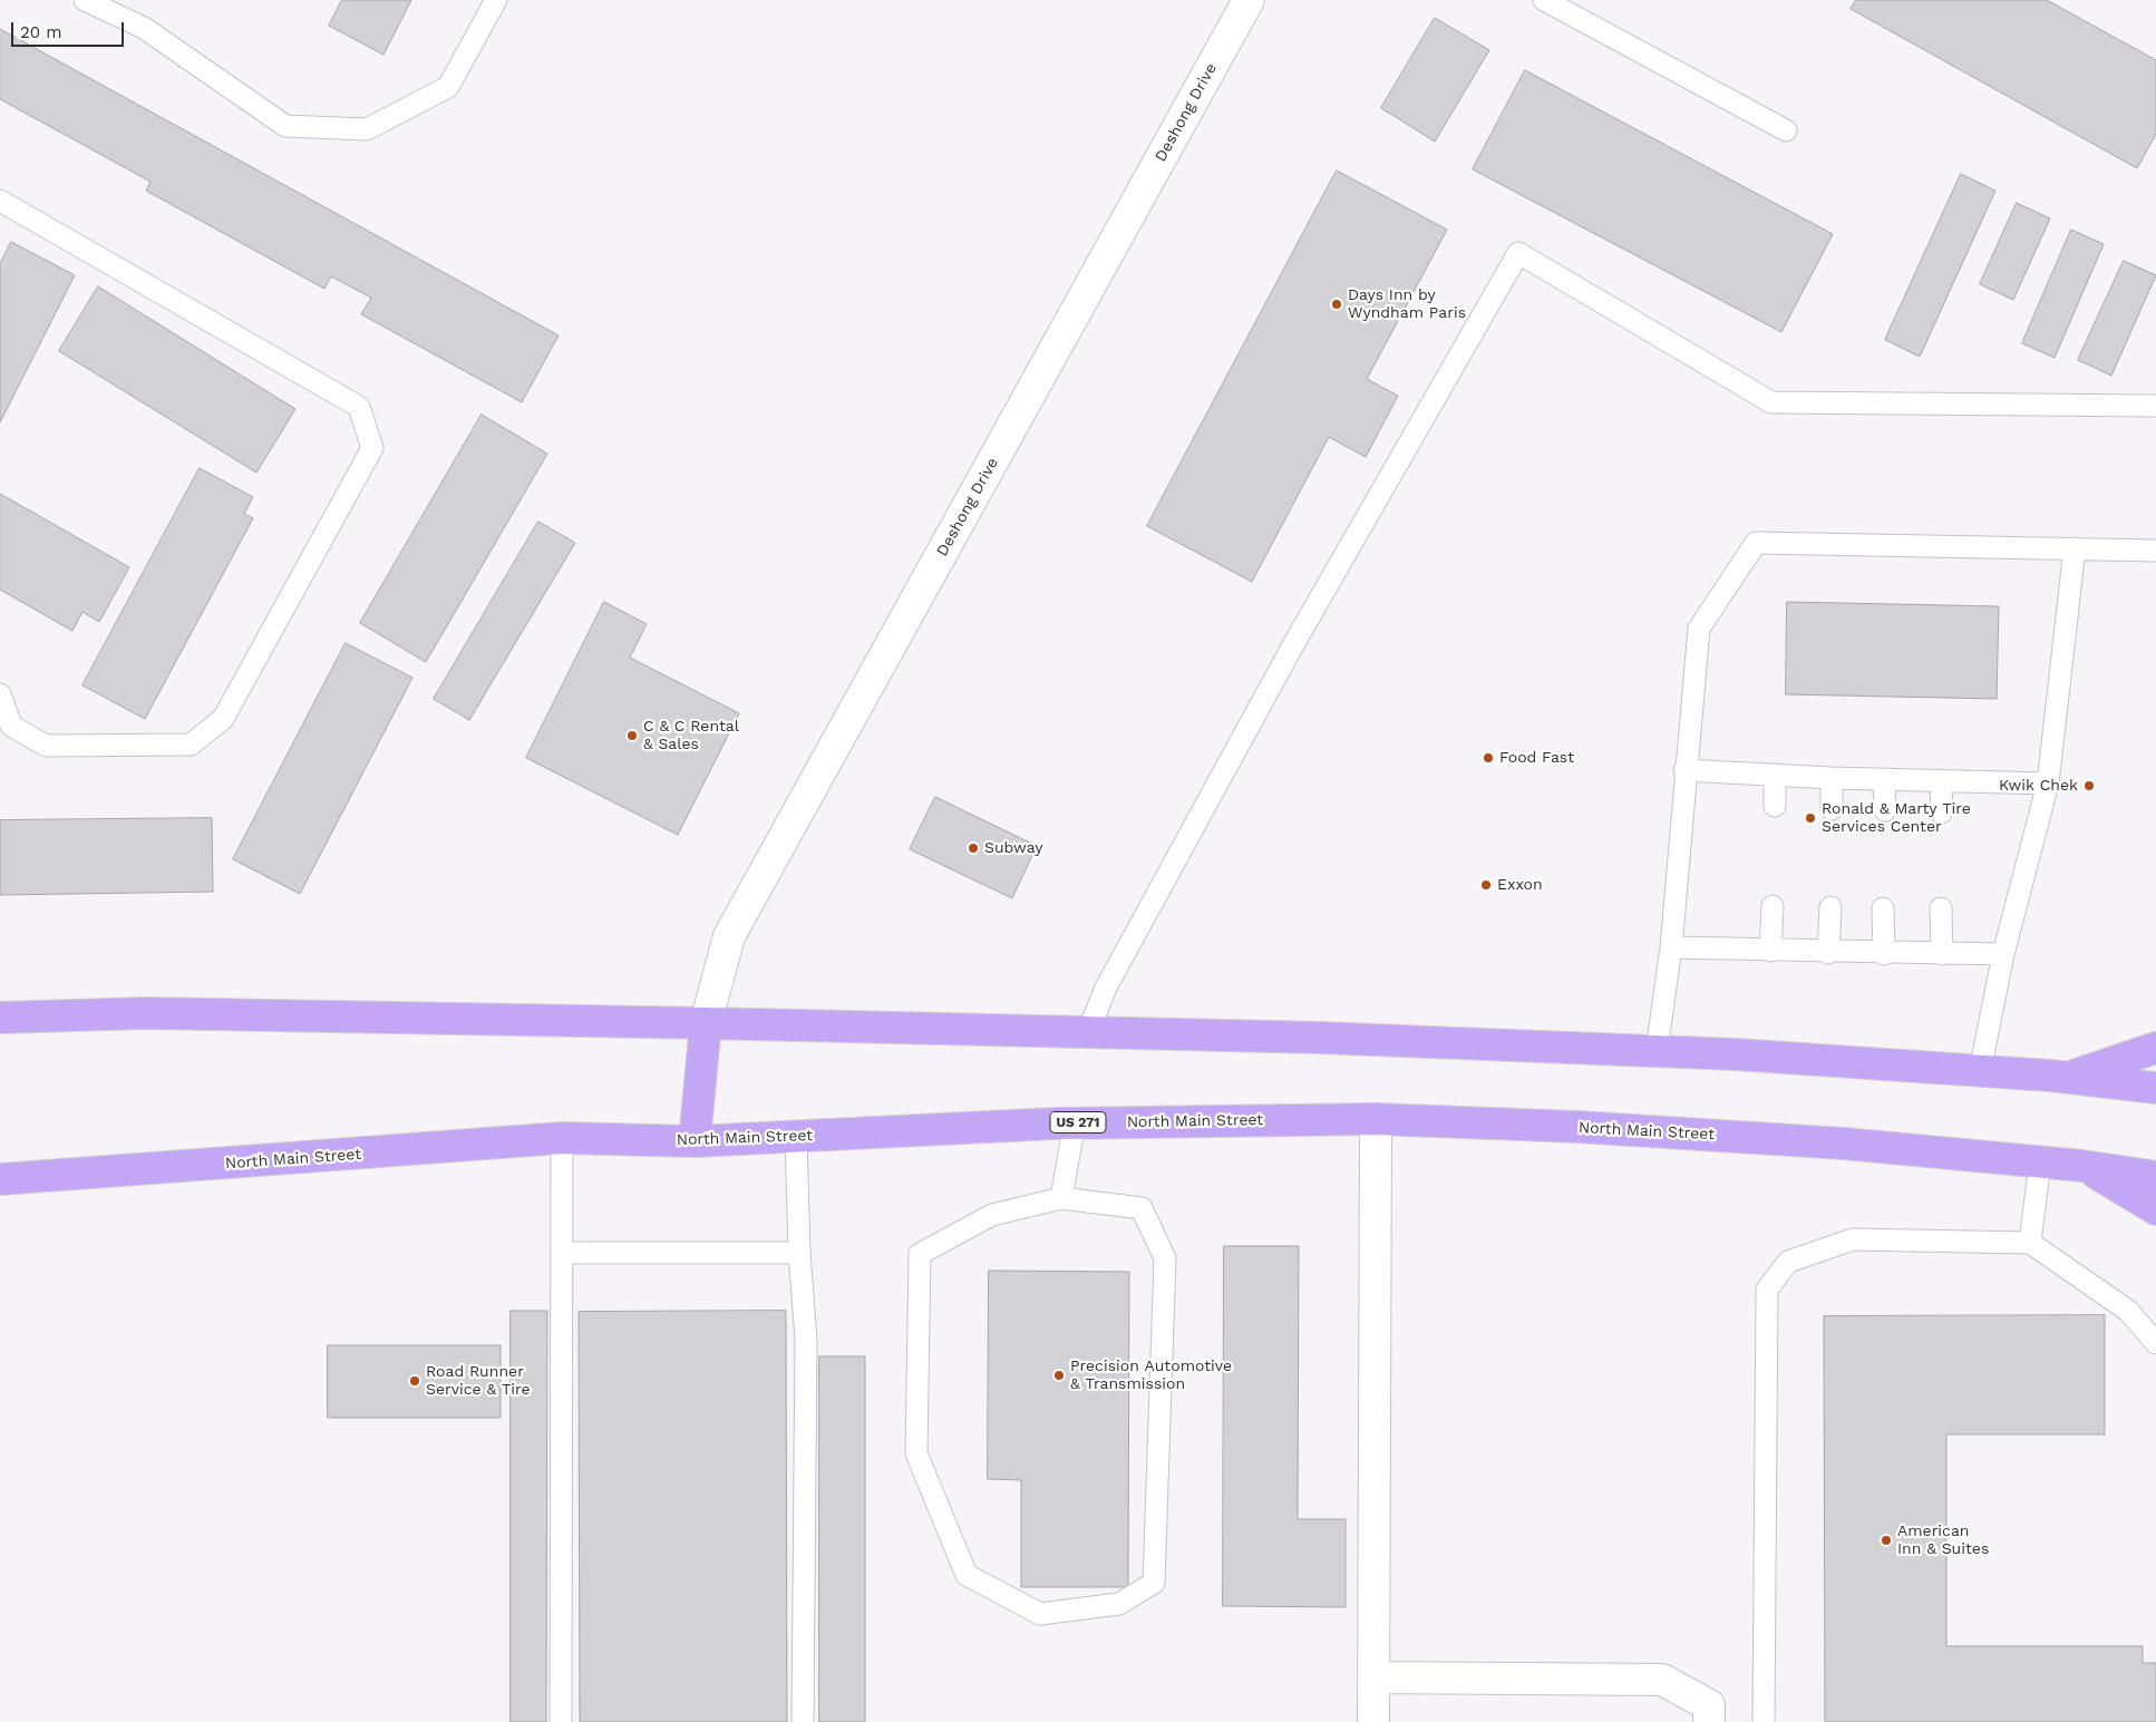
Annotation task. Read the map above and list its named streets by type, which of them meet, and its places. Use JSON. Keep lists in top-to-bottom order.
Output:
{
  "streets": {
    "highway": ["North Main Street", "US 271"],
    "street": ["Deshong Drive"]
  },
  "places": [
    "Days Inn by Wyndham Paris",
    "C & C Rental & Sales",
    "Food Fast",
    "Kwik Chek",
    "Ronald & Marty Tire Services Center",
    "Subway",
    "Exxon",
    "Precision Automotive & Transmission",
    "Road Runner Service & Tire",
    "American Inn & Suites"
  ],
  "scale_bar": "20 m"
}
